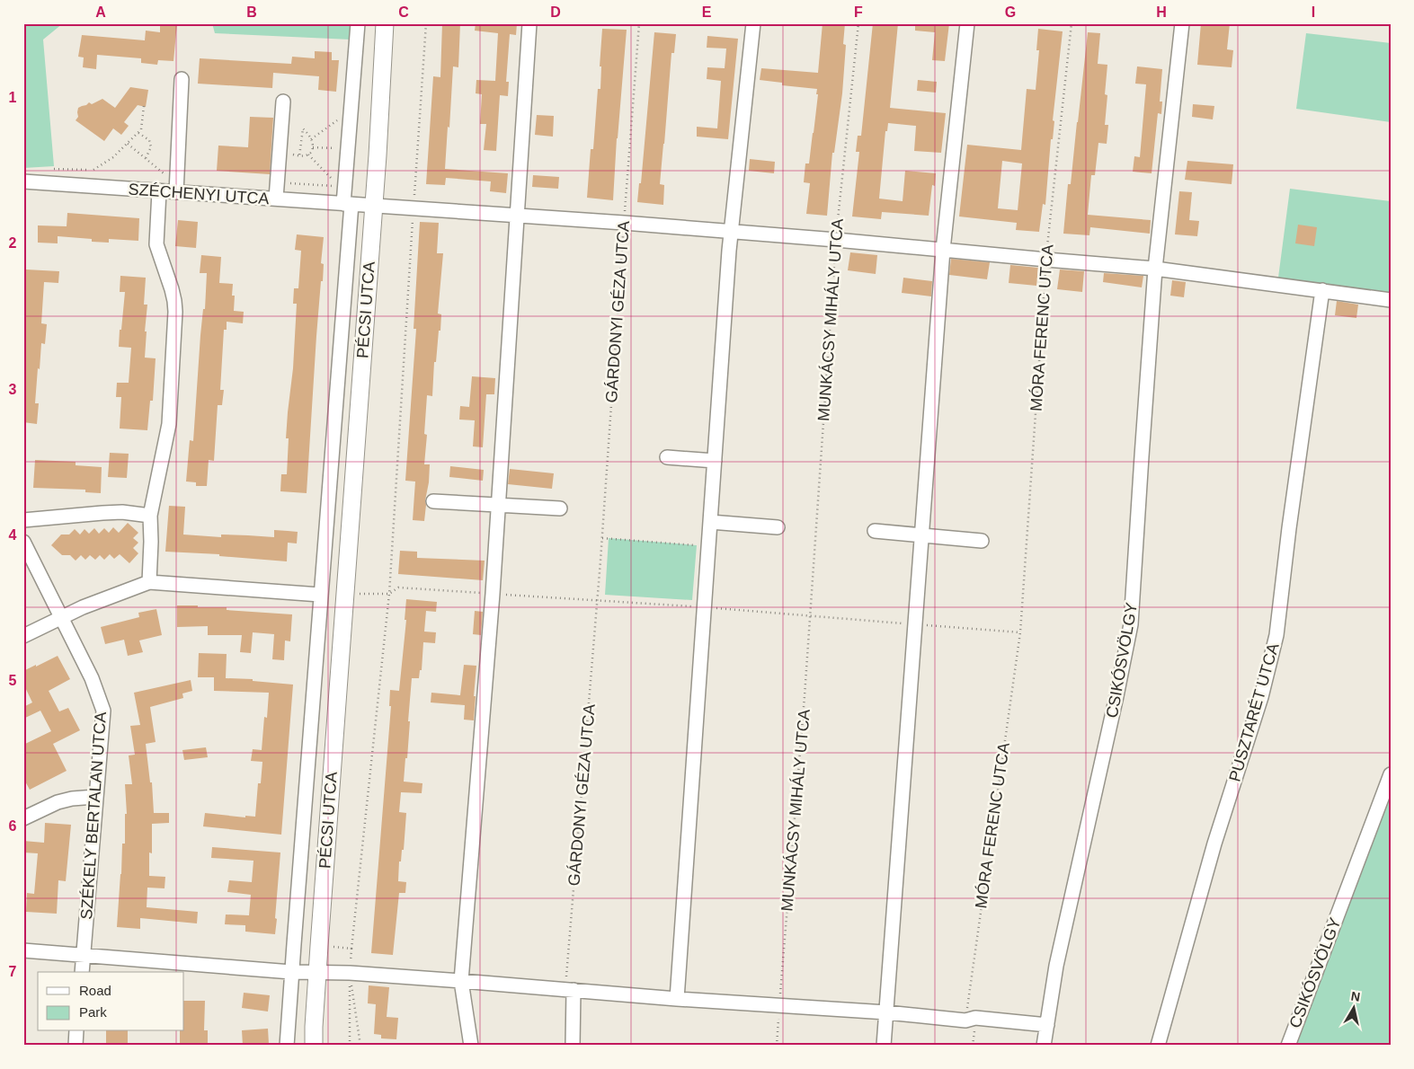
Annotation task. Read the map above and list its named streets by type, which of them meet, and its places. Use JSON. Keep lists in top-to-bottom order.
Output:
{
  "streets": {
    "main road": ["PÉCSI UTCA"],
    "street": [
      "SZÉCHENYI UTCA",
      "CSIKÓSVÖLGY",
      "PUSZTARÉT UTCA",
      "SZÉKELY BERTALAN UTCA"
    ],
    "path": ["GÁRDONYI GÉZA UTCA", "MUNKÁCSY MIHÁLY UTCA", "MÓRA FERENC UTCA"]
  },
  "crossings": [
    ["SZÉCHENYI UTCA", "PÉCSI UTCA"],
    ["SZÉCHENYI UTCA", "GÁRDONYI GÉZA UTCA"],
    ["SZÉCHENYI UTCA", "MUNKÁCSY MIHÁLY UTCA"],
    ["SZÉCHENYI UTCA", "MÓRA FERENC UTCA"],
    ["SZÉCHENYI UTCA", "CSIKÓSVÖLGY"],
    ["SZÉCHENYI UTCA", "PUSZTARÉT UTCA"]
  ],
  "legend": ["Road", "Park"],
  "north": "top",
  "grid": {
    "columns": [
      "A",
      "B",
      "C",
      "D",
      "E",
      "F",
      "G",
      "H",
      "I"
    ],
    "rows": [
      "1",
      "2",
      "3",
      "4",
      "5",
      "6",
      "7"
    ]
  }
}
